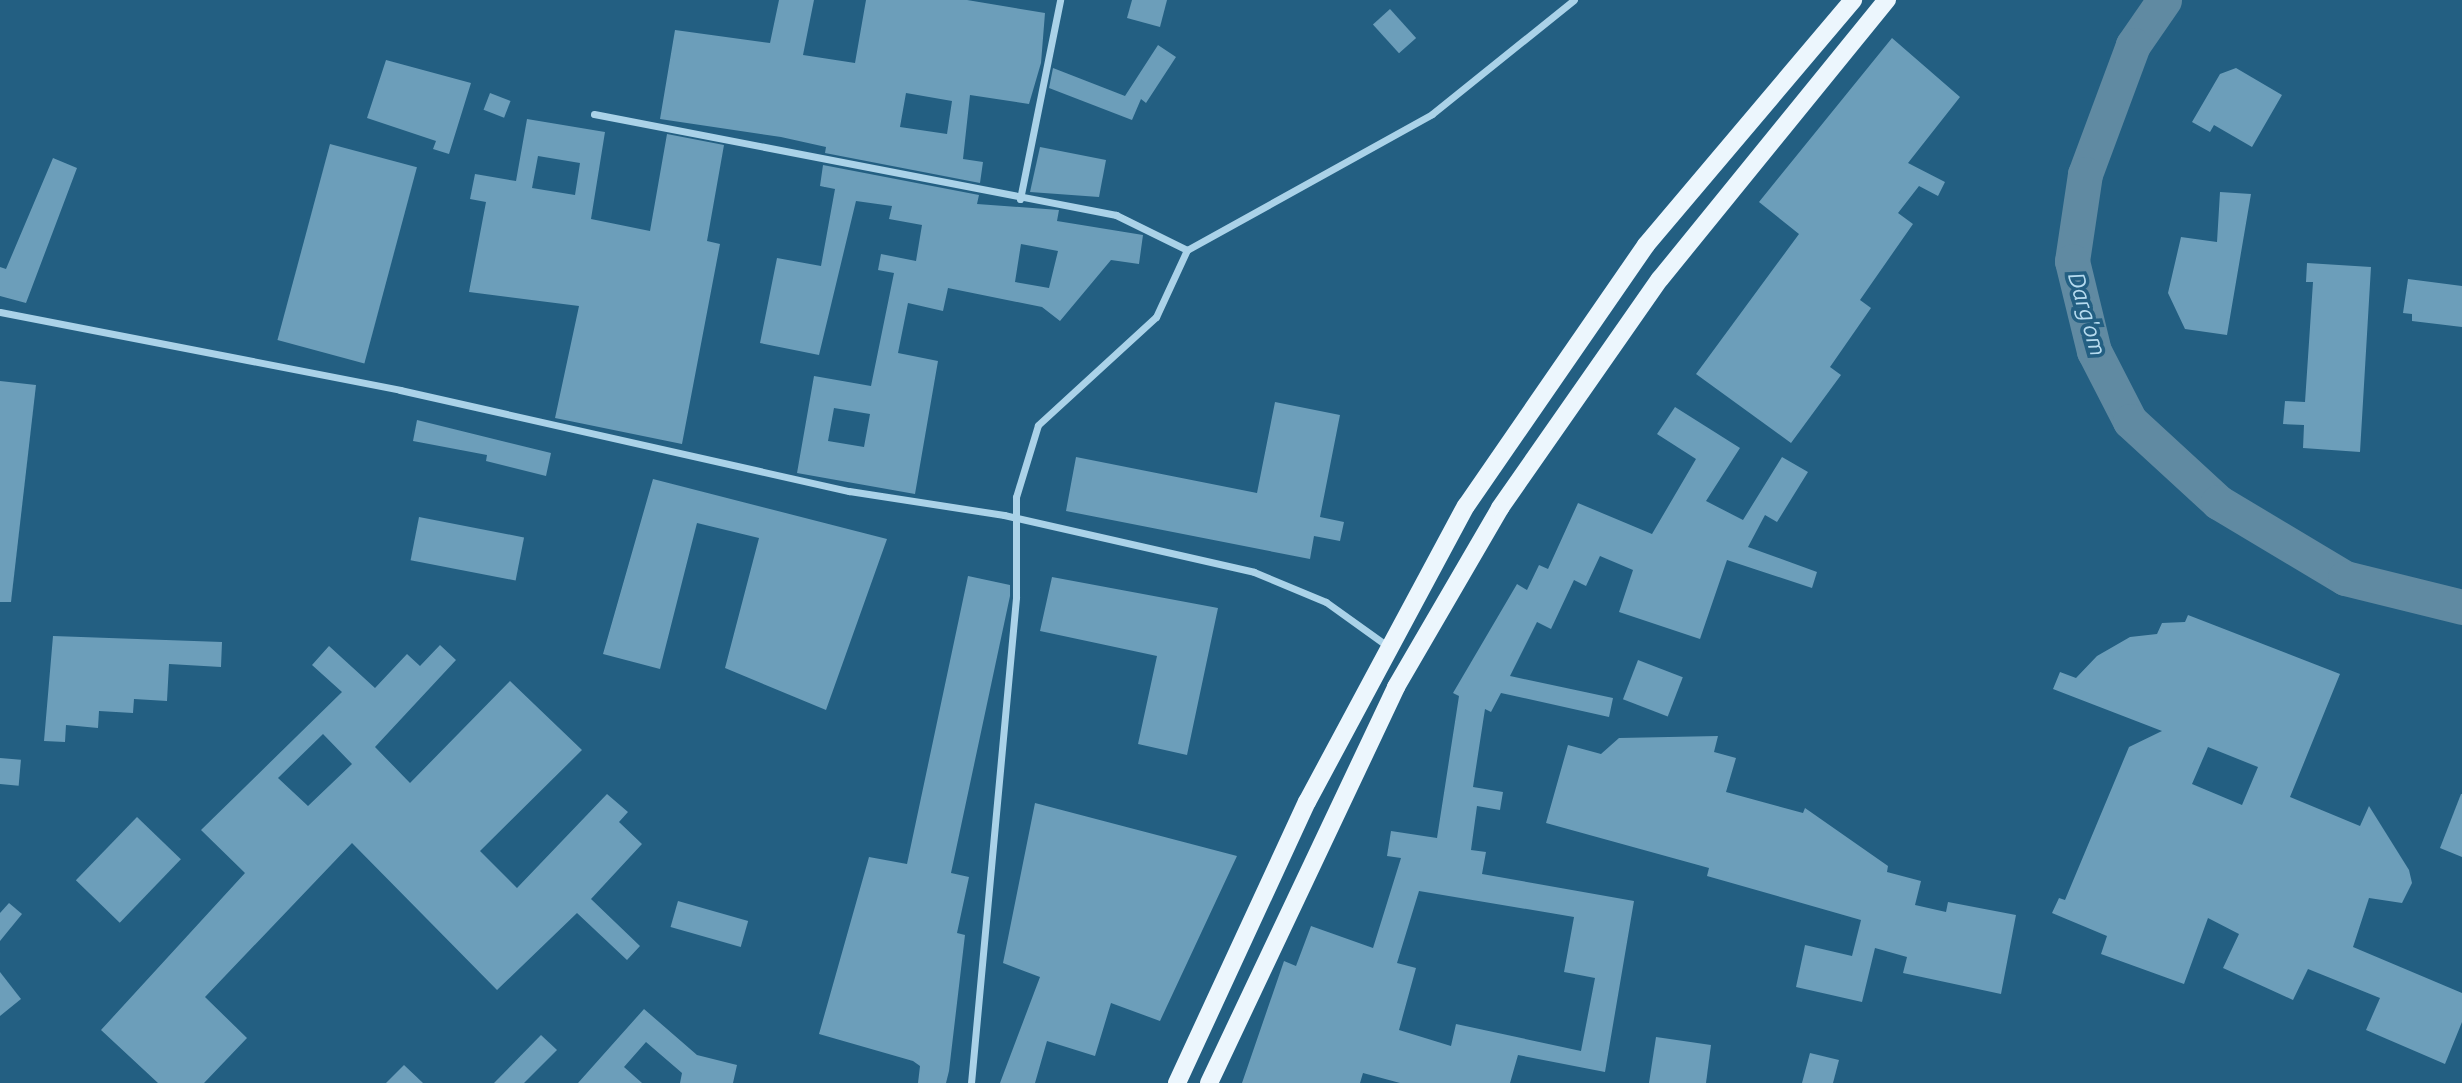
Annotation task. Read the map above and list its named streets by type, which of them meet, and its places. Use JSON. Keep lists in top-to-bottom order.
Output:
{
  "water": ["Darg'om"]
}
